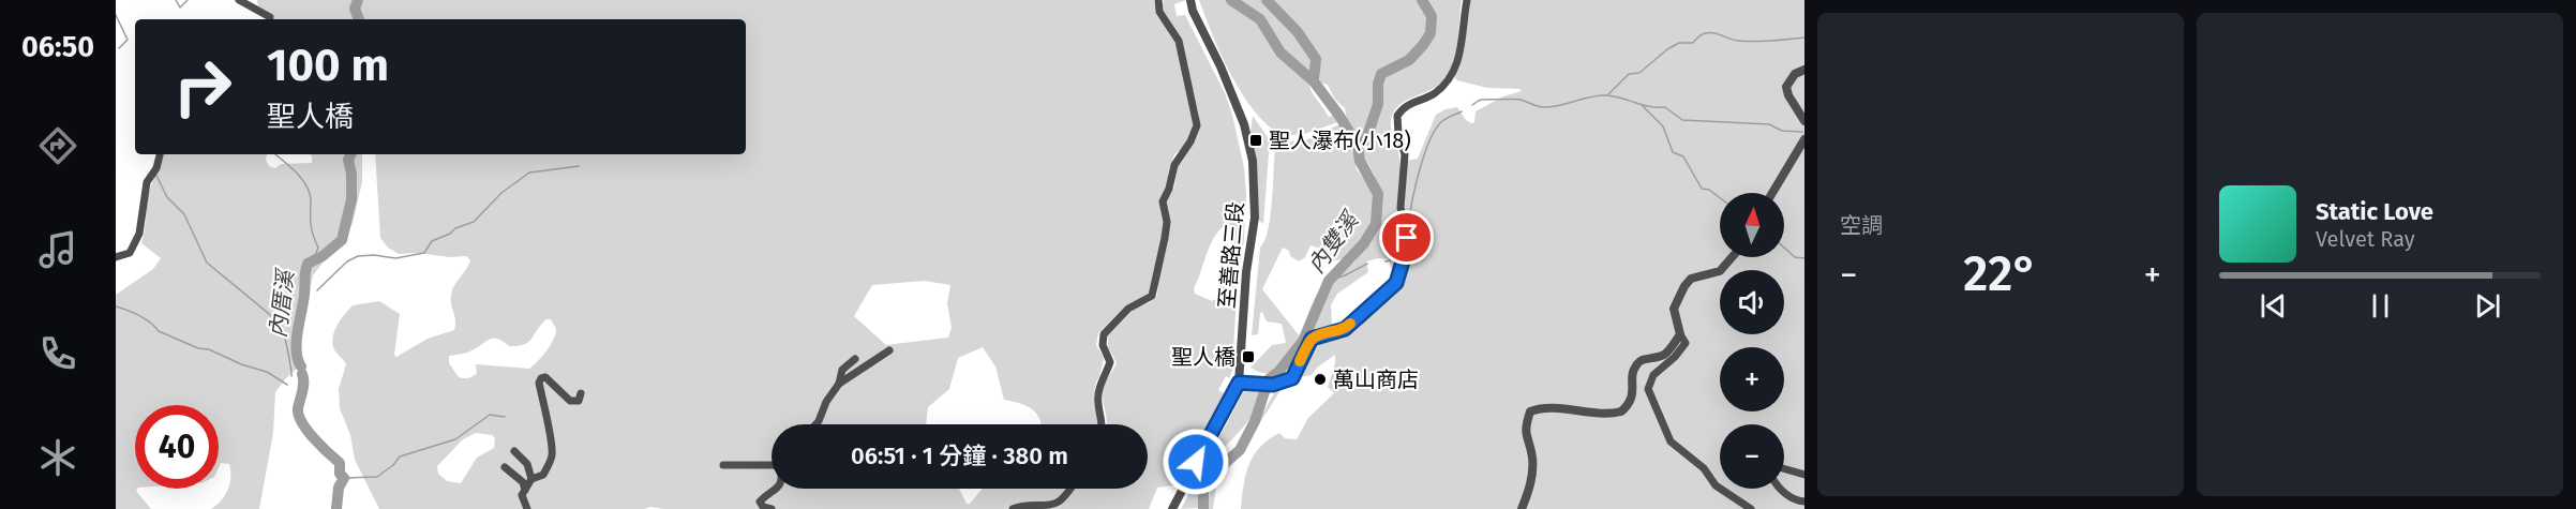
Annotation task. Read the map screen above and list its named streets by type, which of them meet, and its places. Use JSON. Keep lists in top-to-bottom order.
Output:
{
  "streets": {
    "street": ["至善路三段"]
  },
  "water": ["內雙溪", "內厝溪"],
  "places": {
    "transit": ["聖人瀑布(小18)", "聖人橋"],
    "other": ["萬山商店"]
  },
  "north": "top",
  "page": {
    "tabs": "06:50",
    "tile": "空調",
    "turn": ["100 m", "聖人橋"],
    "song": ["Static Love", "Velvet Ray"],
    "map_buttons": ["+", "−"],
    "heat": ["−", "22°", "+"],
    "limit": "40",
    "trip": "06:51 · 1 分鐘 · 380 m"
  }
}
